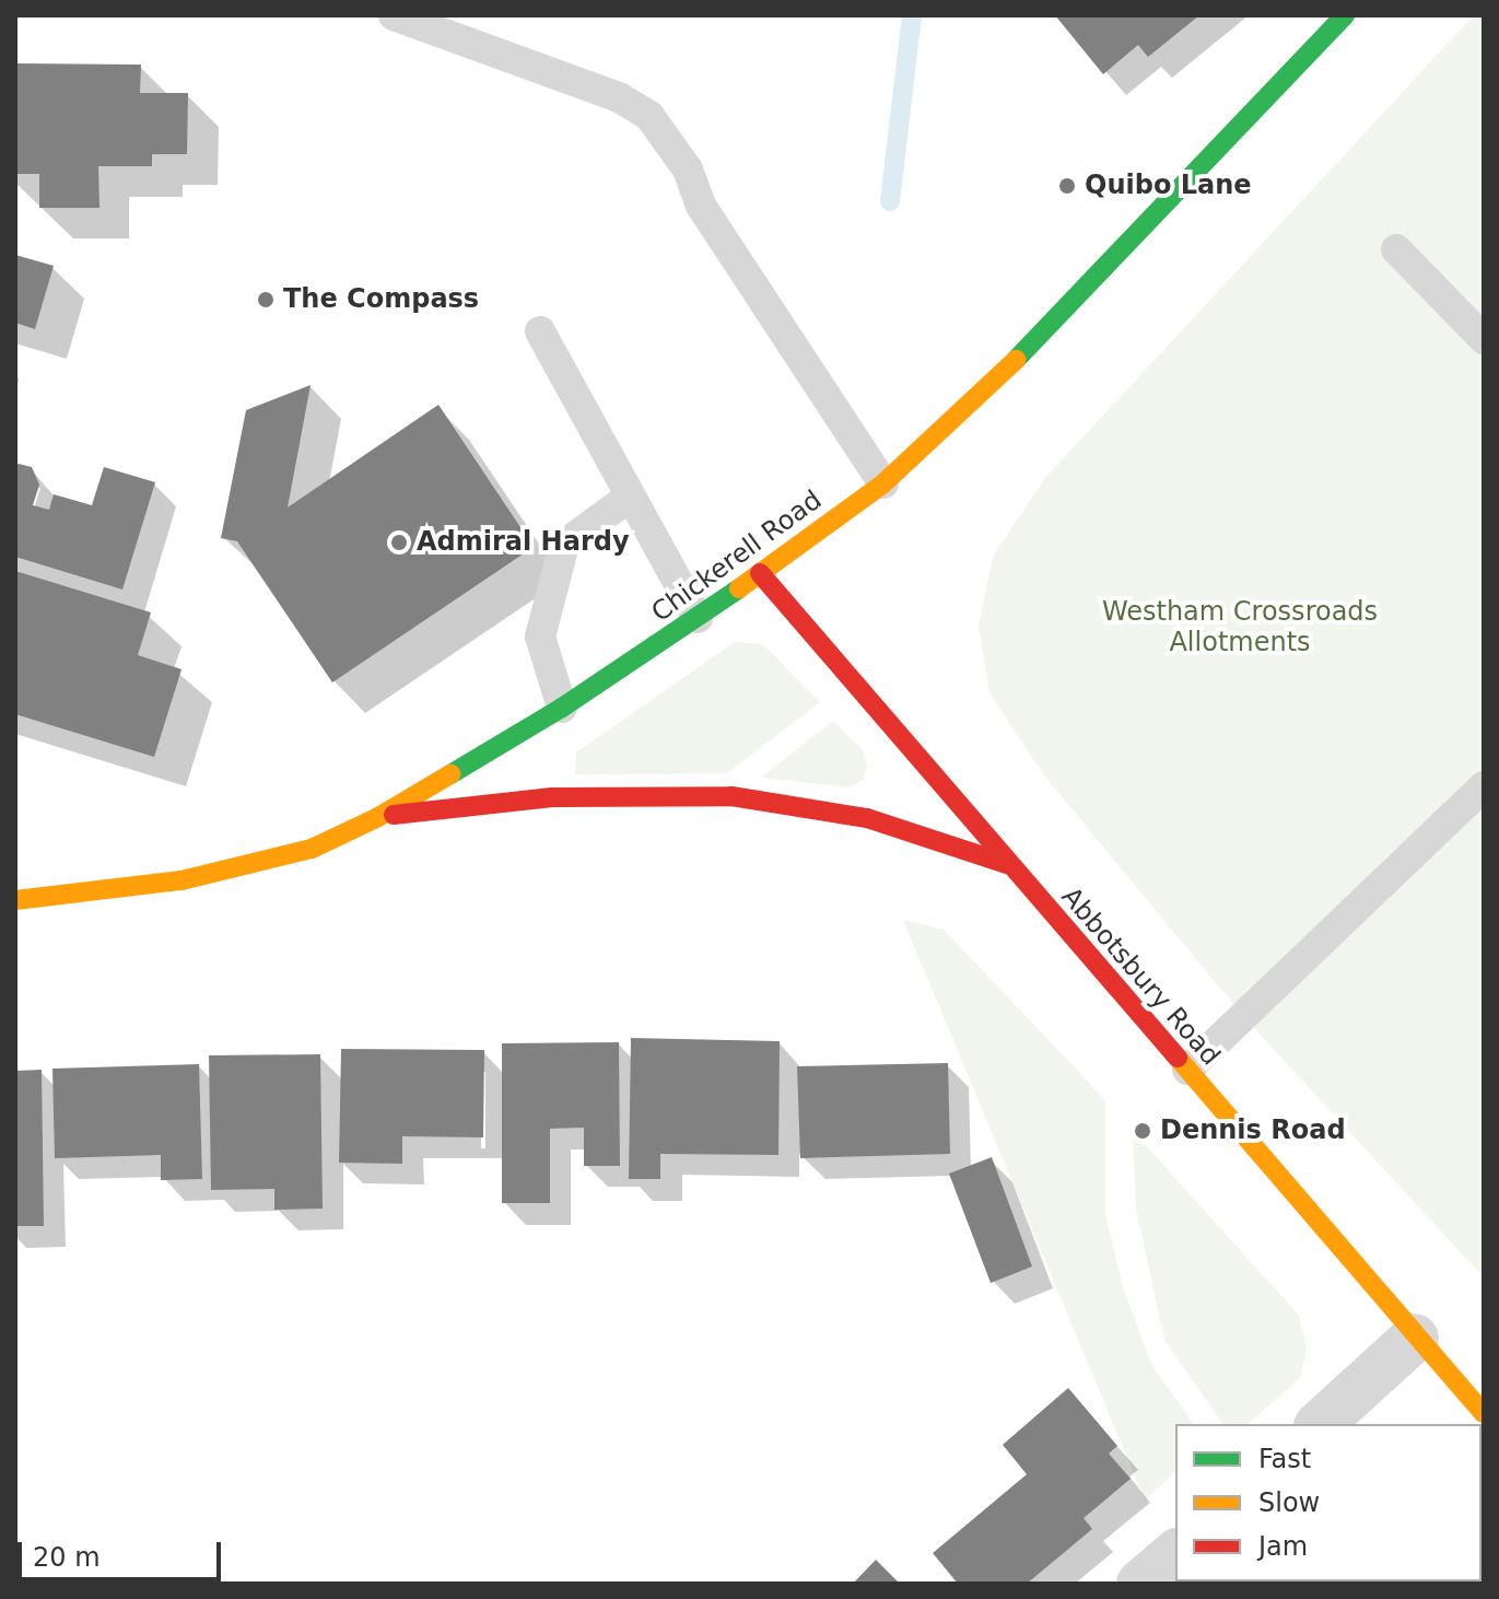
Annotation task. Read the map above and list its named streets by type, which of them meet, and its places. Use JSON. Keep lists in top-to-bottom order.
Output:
{
  "streets": {
    "street": ["Chickerell Road", "Abbotsbury Road"]
  },
  "crossings": [
    ["Chickerell Road", "Abbotsbury Road"]
  ],
  "parks": ["Westham Crossroads Allotments"],
  "places": [
    "Quibo Lane",
    "The Compass",
    "Admiral Hardy",
    "Dennis Road"
  ],
  "legend": ["Fast", "Slow", "Jam"],
  "scale_bar": "20 m"
}
